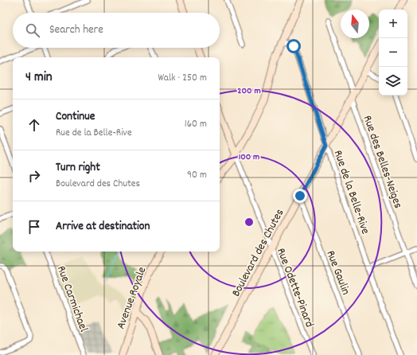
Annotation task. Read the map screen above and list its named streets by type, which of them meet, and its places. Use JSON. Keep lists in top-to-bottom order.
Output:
{
  "streets": {
    "street": [
      "Rue des Belles-Neiges",
      "Rue de la Belle-Rive",
      "Boulevard des Chutes",
      "Rue Gaulin",
      "Rue Odette-Pinard",
      "Avenue Royale",
      "Rue Carmichael"
    ]
  },
  "crossings": [
    ["Rue des Belles-Neiges", "Boulevard des Chutes"],
    ["Rue de la Belle-Rive", "Boulevard des Chutes"],
    ["Boulevard des Chutes", "Rue Gaulin"],
    ["Boulevard des Chutes", "Rue Odette-Pinard"]
  ],
  "north": "top",
  "page": {
    "map_buttons": ["+", "−"],
    "search": "Search here",
    "heading": ["4 min", "Walk · 250 m"],
    "list": [
      ["Continue", "Rue de la Belle-Rive", "160 m"],
      ["Turn right", "Boulevard des Chutes", "90 m"],
      "Arrive at destination"
    ]
  },
  "rings": ["200 m", "100 m"]
}
